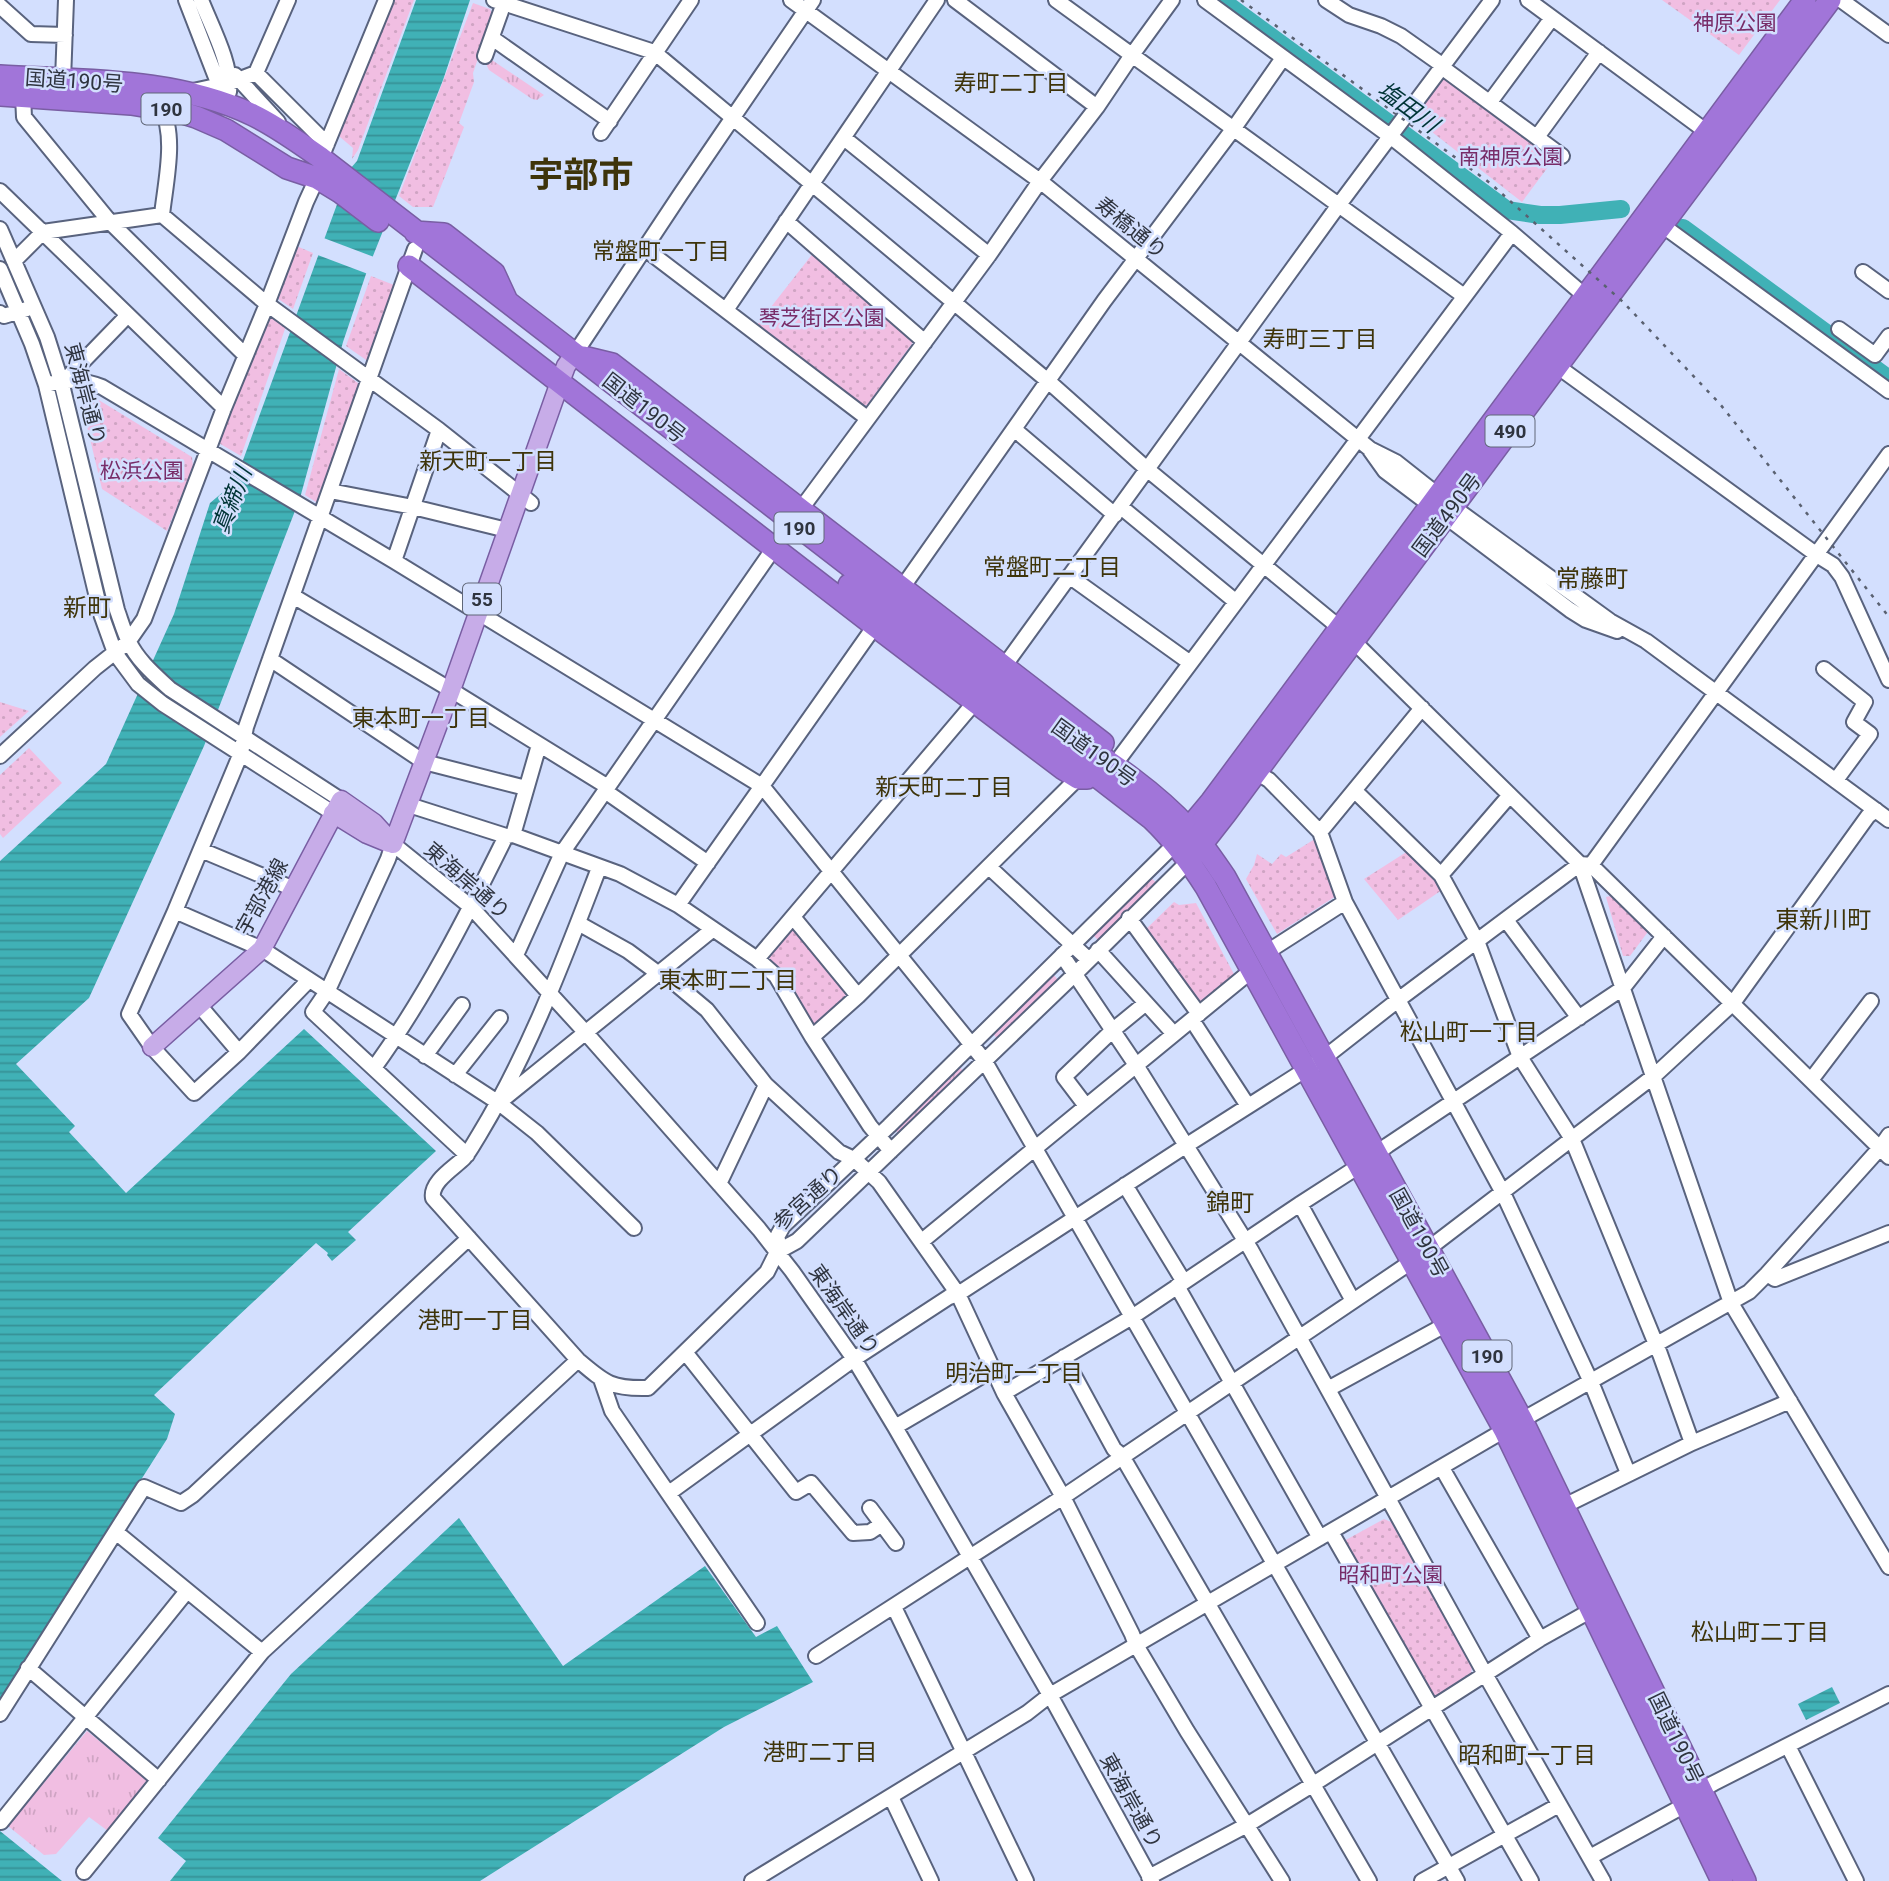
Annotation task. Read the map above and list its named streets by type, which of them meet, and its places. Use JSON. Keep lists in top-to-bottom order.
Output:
{
  "streets": {
    "highway": [
      "国道190号",
      "190",
      "490",
      "国道490号"
    ],
    "main road": ["55", "宇部港線"],
    "street": ["寿橋通り", "東海岸通り", "参宮通り"]
  },
  "crossings": [
    ["国道190号", "国道490号"],
    ["国道190号", "55"],
    ["国道190号", "参宮通り"],
    ["寿橋通り", "国道490号"],
    ["東海岸通り", "55"],
    ["東海岸通り", "宇部港線"],
    ["東海岸通り", "参宮通り"],
    ["国道490号", "参宮通り"]
  ],
  "districts": [
    "寿町二丁目",
    "宇部市",
    "常盤町一丁目",
    "寿町三丁目",
    "新天町一丁目",
    "常盤町二丁目",
    "常藤町",
    "新町",
    "東本町一丁目",
    "新天町二丁目",
    "東新川町",
    "東本町二丁目",
    "松山町一丁目",
    "錦町",
    "港町一丁目",
    "明治町一丁目",
    "松山町二丁目",
    "港町二丁目",
    "昭和町一丁目"
  ],
  "water": ["塩田川", "真締川"],
  "parks": [
    "神原公園",
    "南神原公園",
    "琴芝街区公園",
    "松浜公園",
    "昭和町公園"
  ]
}
